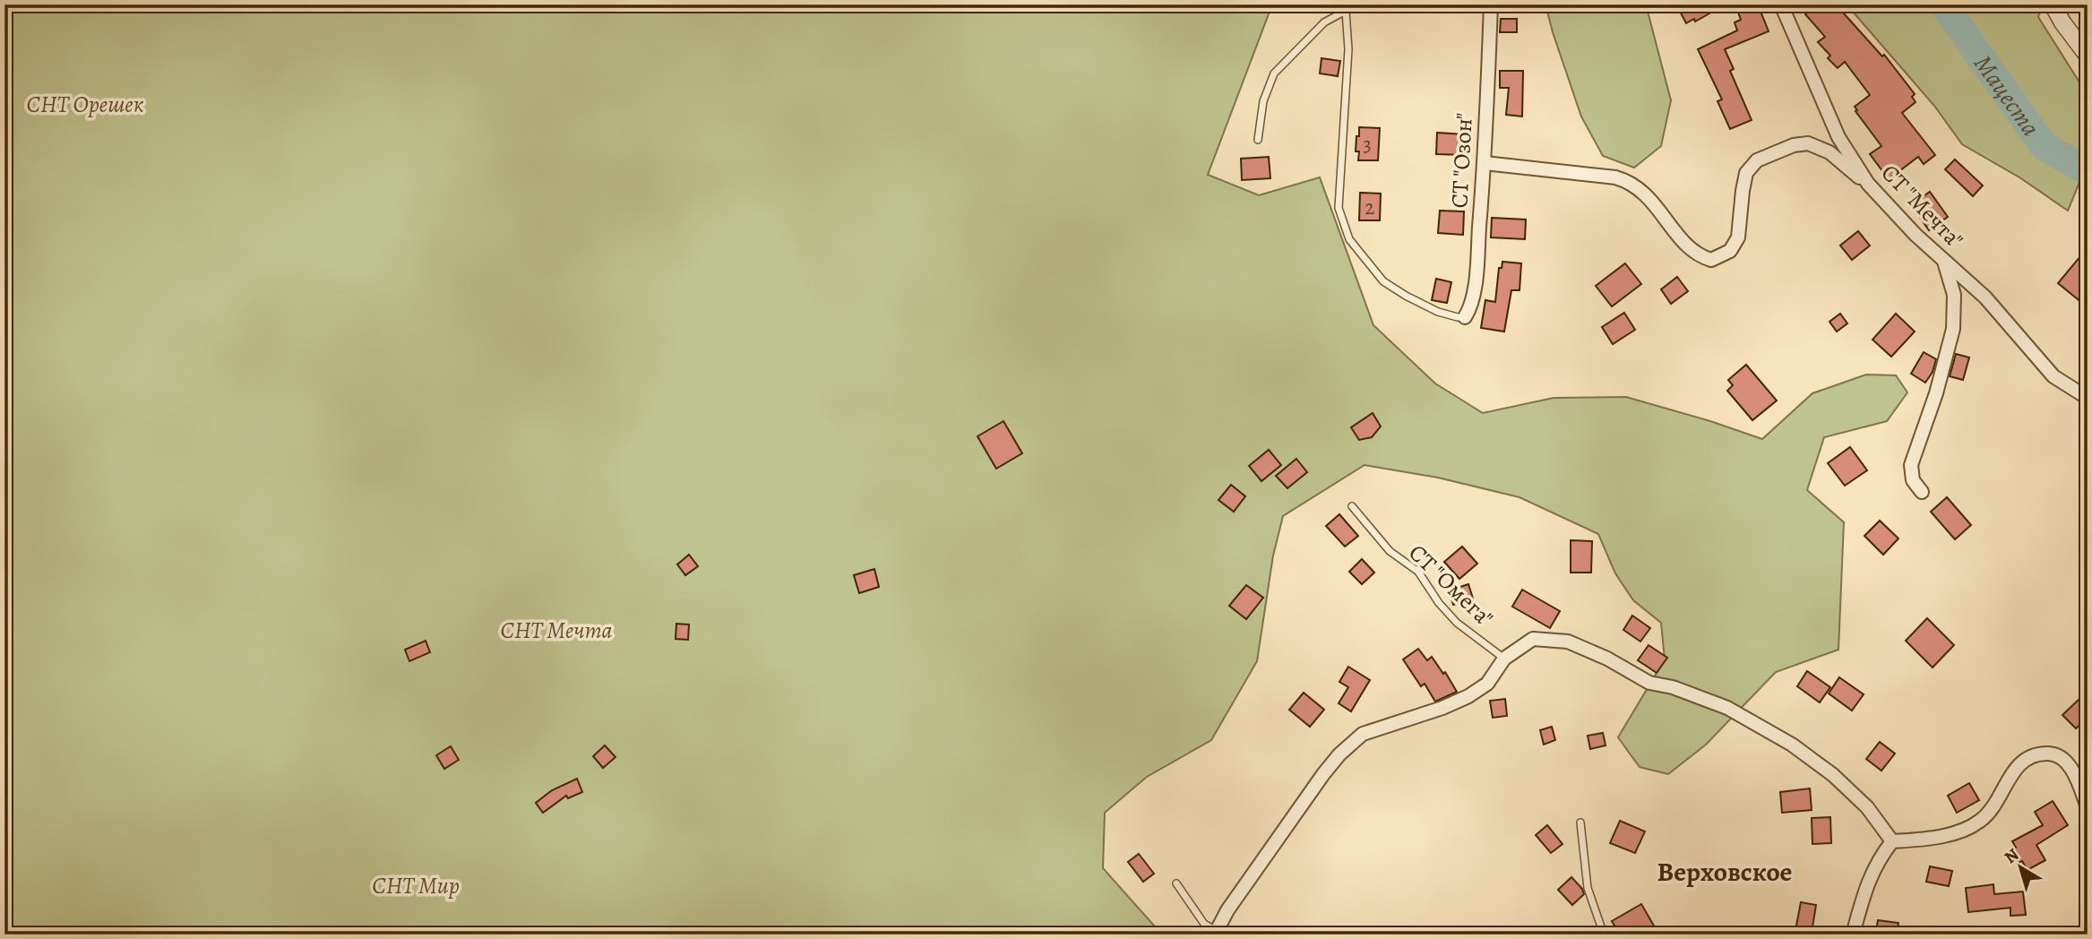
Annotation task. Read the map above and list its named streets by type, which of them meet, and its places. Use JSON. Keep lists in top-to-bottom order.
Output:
{
  "streets": {
    "street": ["СТ \"Озон\"", "СТ \"Мечта\""],
    "lane": ["СТ \"Омега\""]
  },
  "districts": ["Верховское"],
  "water": ["Мацеста"],
  "parks": ["СНТ Орешек", "СНТ Мечта", "СНТ Мир"],
  "house_numbers": ["3", "2"],
  "north": "top left"
}
